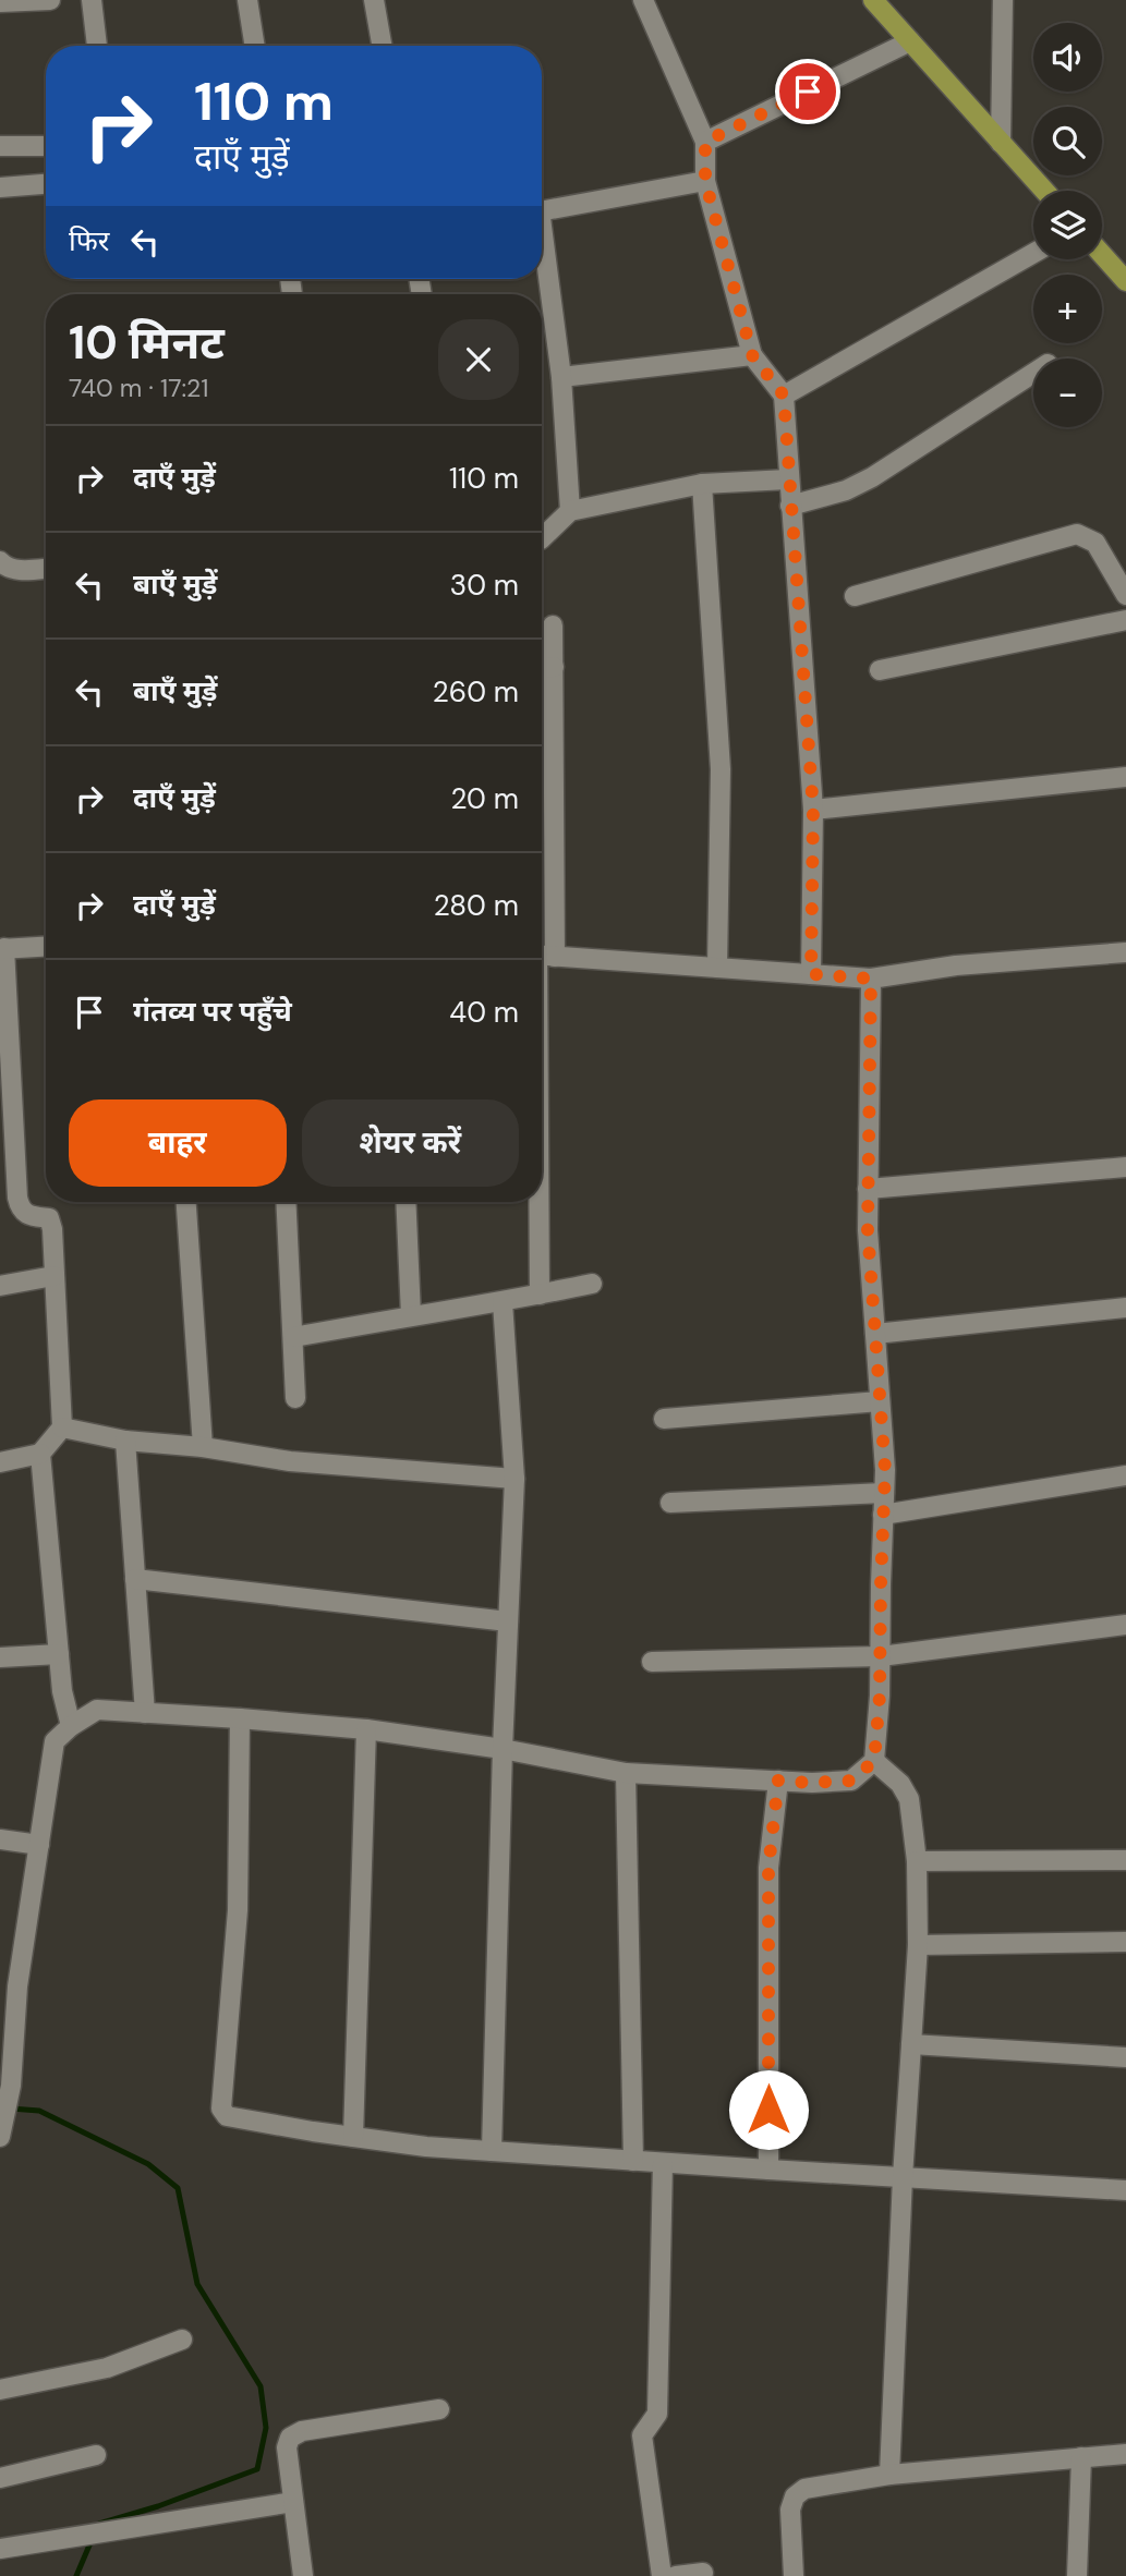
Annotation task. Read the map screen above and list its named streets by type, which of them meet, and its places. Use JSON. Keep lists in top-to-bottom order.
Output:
{
  "page": {
    "map_buttons": ["+", "−"],
    "turn": ["110 m", "दाएँ मुड़ें"],
    "then": "फिर",
    "heading": ["10 मिनट", "740 m · 17:21"],
    "list": [
      {
        "name": "दाएँ मुड़ें",
        "value": "110 m"
      },
      {
        "name": "बाएँ मुड़ें",
        "value": "30 m"
      },
      {
        "name": "बाएँ मुड़ें",
        "value": "260 m"
      },
      {
        "name": "दाएँ मुड़ें",
        "value": "20 m"
      },
      {
        "name": "दाएँ मुड़ें",
        "value": "280 m"
      },
      {
        "name": "गंतव्य पर पहुँचे",
        "value": "40 m"
      }
    ],
    "buttons": ["बाहर", "शेयर करें"]
  }
}
